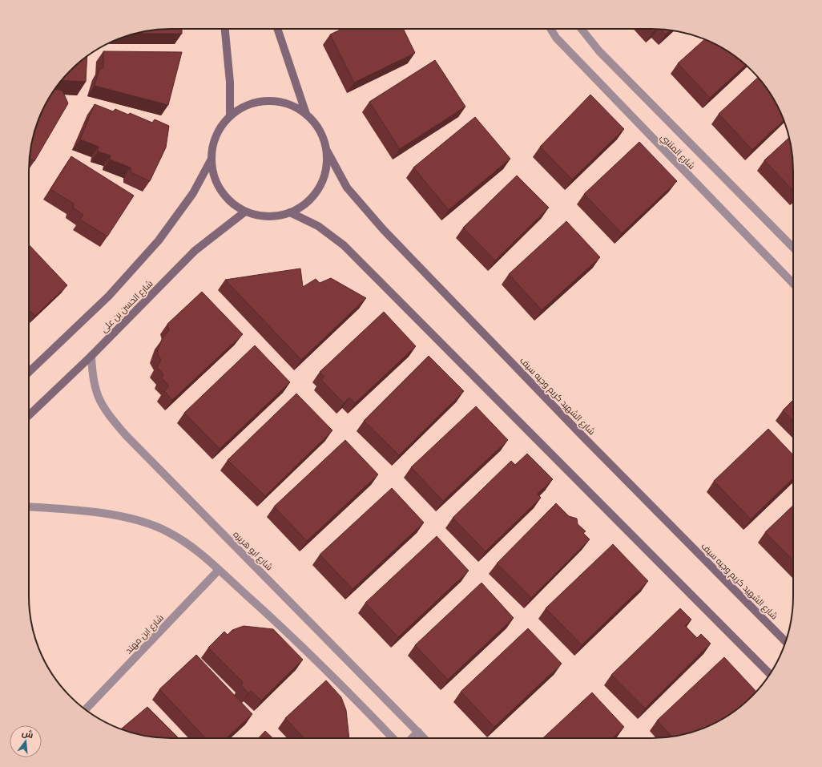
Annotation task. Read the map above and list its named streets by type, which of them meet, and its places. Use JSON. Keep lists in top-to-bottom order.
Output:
{
  "streets": {
    "street": [
      "شارع المتنبي",
      "شارع الحسن بن على",
      "شارع الشهيد كريم وجيه سيف",
      "شارع ابو هريره",
      "شارع ابن مهند"
    ]
  },
  "crossings": [
    ["شارع الحسن بن على", "شارع ابو هريره"]
  ],
  "north": "top"
}
